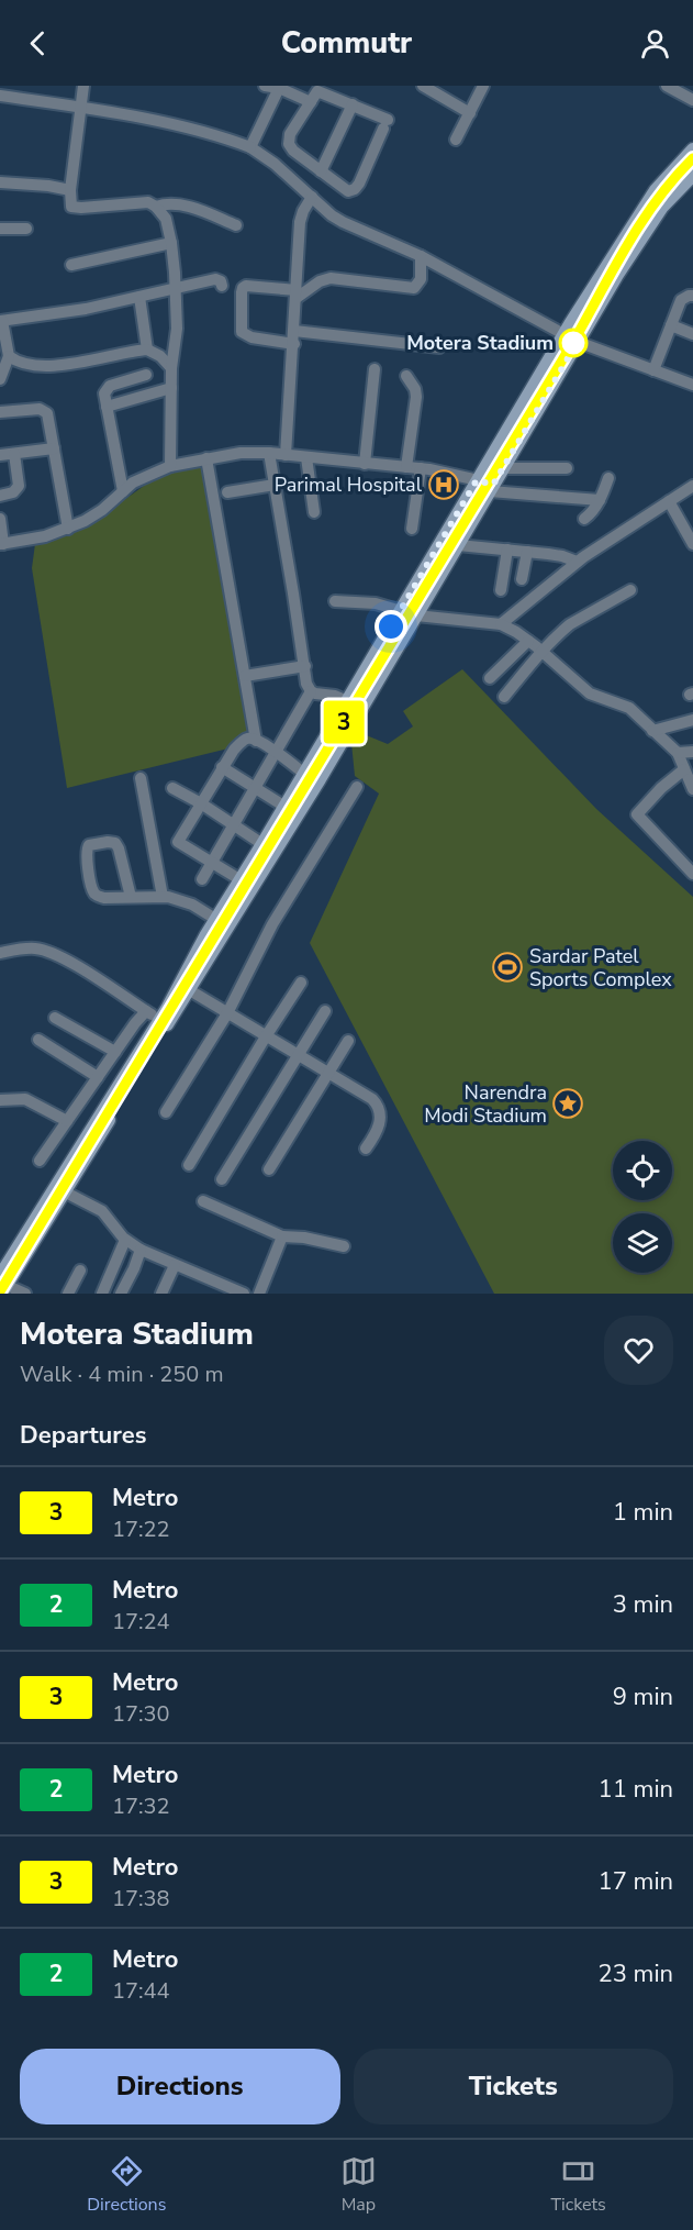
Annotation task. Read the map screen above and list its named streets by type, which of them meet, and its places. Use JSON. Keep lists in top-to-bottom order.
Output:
{
  "places": {
    "other": ["Motera Stadium"],
    "hospital": ["Parimal Hospital"],
    "sports": ["Sardar Patel Sports Complex"],
    "place": ["Narendra Modi Stadium"]
  },
  "lines": ["metro line 3"],
  "page": {
    "header": "Commutr",
    "on_map": "3",
    "heading": [
      ["Motera Stadium", "Walk · 4 min · 250 m"],
      "Departures"
    ],
    "list": [
      {
        "mark": "3",
        "name": "Metro",
        "note": "17:22",
        "value": "1 min"
      },
      {
        "mark": "2",
        "name": "Metro",
        "note": "17:24",
        "value": "3 min"
      },
      {
        "mark": "3",
        "name": "Metro",
        "note": "17:30",
        "value": "9 min"
      },
      {
        "mark": "2",
        "name": "Metro",
        "note": "17:32",
        "value": "11 min"
      },
      {
        "mark": "3",
        "name": "Metro",
        "note": "17:38",
        "value": "17 min"
      },
      {
        "mark": "2",
        "name": "Metro",
        "note": "17:44",
        "value": "23 min"
      }
    ],
    "buttons": ["Directions", "Tickets"],
    "tabs": ["Directions", "Map", "Tickets"]
  }
}
